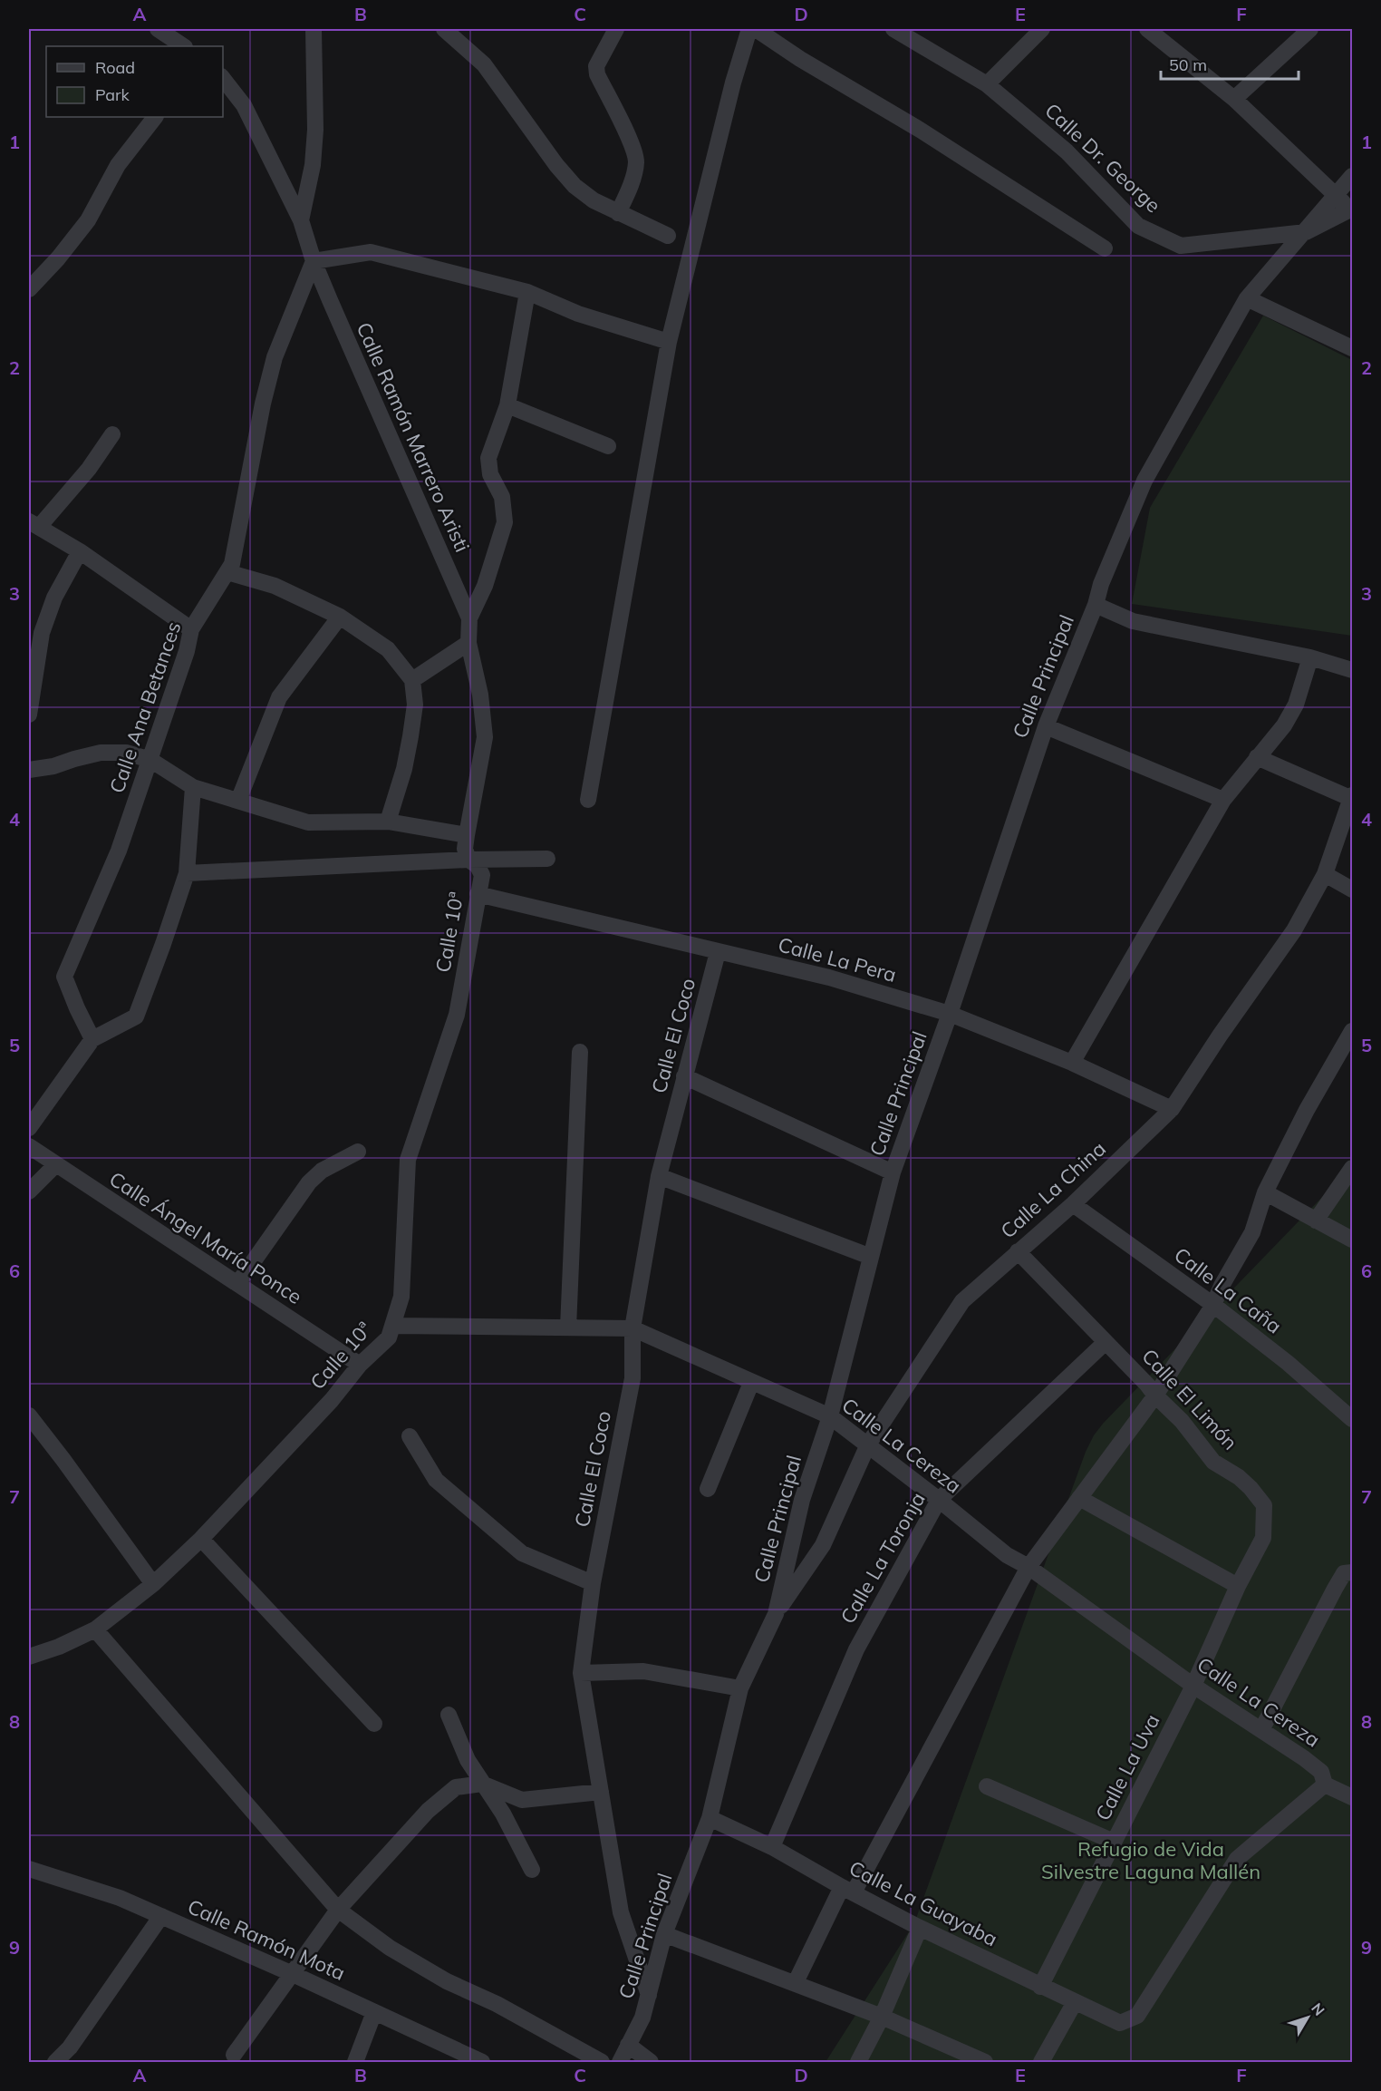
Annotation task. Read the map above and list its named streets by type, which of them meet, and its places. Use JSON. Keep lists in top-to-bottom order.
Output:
{
  "streets": {
    "street": [
      "Calle Dr. George",
      "Calle Ramón Marrero Aristi",
      "Calle Principal",
      "Calle Ana Betances",
      "Calle 10ª",
      "Calle La Pera",
      "Calle El Coco",
      "Calle La China",
      "Calle Ángel María Ponce",
      "Calle La Caña",
      "Calle El Limón",
      "Calle La Cereza",
      "Calle La Toronja",
      "Calle La Uva",
      "Calle La Guayaba",
      "Calle Ramón Mota"
    ]
  },
  "crossings": [
    ["Calle Dr. George", "Calle Principal"],
    ["Calle Ramón Marrero Aristi", "Calle Ana Betances"],
    ["Calle Ramón Marrero Aristi", "Calle 10ª"],
    ["Calle Principal", "Calle La Pera"],
    ["Calle Principal", "Calle El Coco"],
    ["Calle Principal", "Calle La China"],
    ["Calle Principal", "Calle La Cereza"],
    ["Calle Principal", "Calle La Guayaba"],
    ["Calle 10ª", "Calle La Pera"],
    ["Calle 10ª", "Calle Ángel María Ponce"],
    ["Calle 10ª", "Calle La Cereza"],
    ["Calle La Pera", "Calle El Coco"],
    ["Calle La Pera", "Calle La China"],
    ["Calle El Coco", "Calle La Cereza"],
    ["Calle La China", "Calle La Caña"],
    ["Calle La China", "Calle El Limón"],
    ["Calle La China", "Calle La Cereza"],
    ["Calle El Limón", "Calle La Cereza"],
    ["Calle El Limón", "Calle La Toronja"],
    ["Calle El Limón", "Calle La Uva"],
    ["Calle La Cereza", "Calle La Toronja"],
    ["Calle La Cereza", "Calle La Uva"],
    ["Calle La Cereza", "Calle La Guayaba"],
    ["Calle La Toronja", "Calle La Guayaba"],
    ["Calle La Uva", "Calle La Guayaba"]
  ],
  "parks": ["Refugio de Vida Silvestre Laguna Mallén"],
  "legend": ["Road", "Park"],
  "scale_bar": "50 m",
  "north": "top right",
  "grid": {
    "columns": [
      "A",
      "B",
      "C",
      "D",
      "E",
      "F"
    ],
    "rows": [
      "1",
      "2",
      "3",
      "4",
      "5",
      "6",
      "7",
      "8",
      "9"
    ]
  }
}
